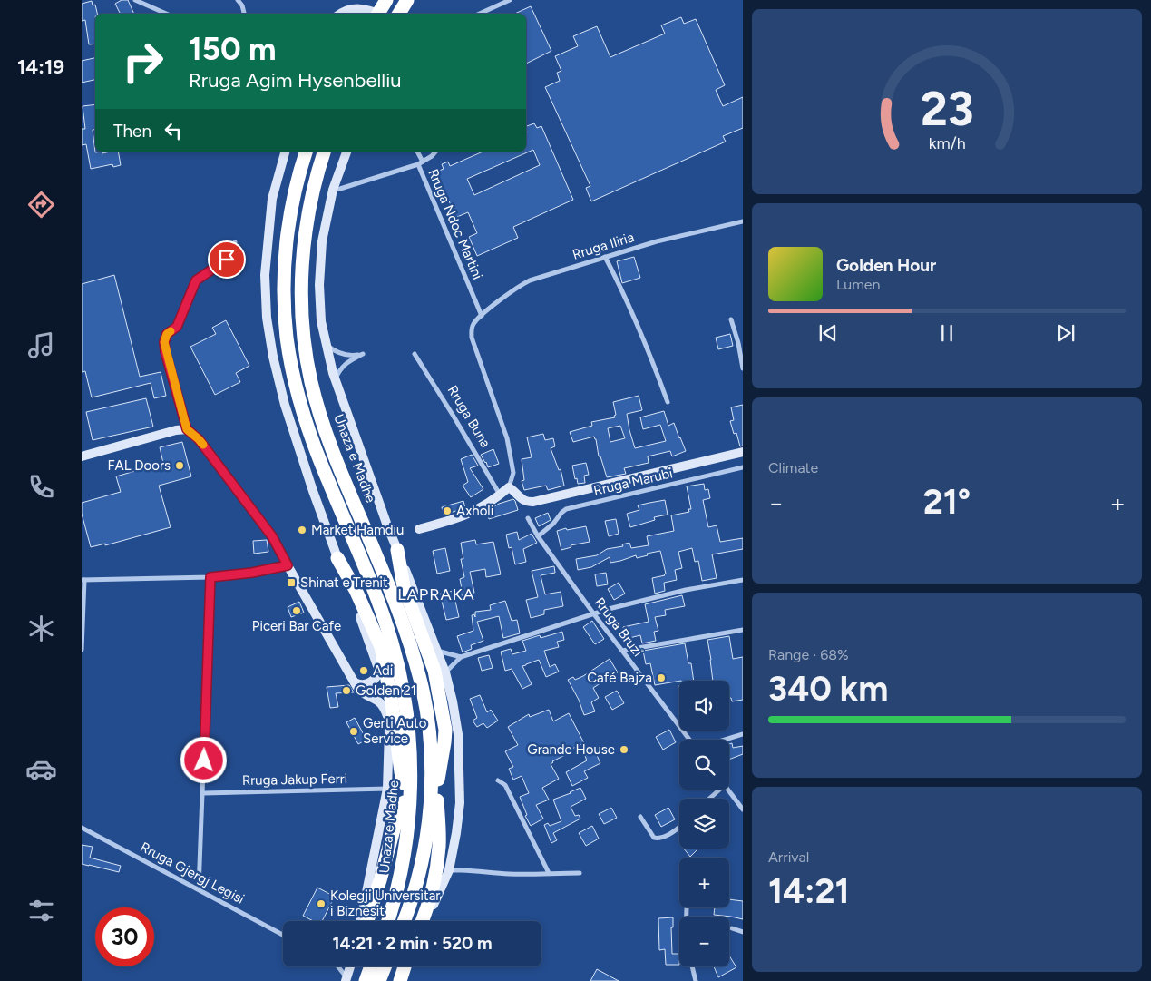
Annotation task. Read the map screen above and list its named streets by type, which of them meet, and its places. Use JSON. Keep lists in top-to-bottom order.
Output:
{
  "streets": {
    "highway": ["Unaza e Madhe"],
    "street": [
      "Rruga Ndoc Martini",
      "Rruga Iliria",
      "Rruga Buna",
      "Rruga Marubi",
      "Rruga Bruzi",
      "Rruga Jakup Ferri",
      "Rruga Gjergj Legisi"
    ]
  },
  "crossings": [
    ["Rruga Ndoc Martini", "Rruga Iliria"],
    ["Rruga Marubi", "Rruga Bruzi"]
  ],
  "districts": ["LAPRAKA"],
  "places": {
    "other": [
      "FAL Doors",
      "Axholi",
      "Market Hamdiu",
      "Piceri Bar Cafe",
      "Adi",
      "Café Bajza",
      "Golden 21",
      "Gerti Auto Service",
      "Grande House",
      "Kolegji Universitar i Biznesit"
    ],
    "transit": ["Shinat e Trenit"]
  },
  "page": {
    "tabs": "14:19",
    "turn": ["150 m", "Rruga Agim Hysenbelliu"],
    "then": "Then",
    "song": ["Golden Hour", "Lumen"],
    "tile": [
      "Climate",
      ["Range · 68%", "340 km"],
      ["Arrival", "14:21"]
    ],
    "heat": ["−", "21°", "+"],
    "map_buttons": ["+", "−"],
    "limit": "30",
    "trip": "14:21 · 2 min · 520 m",
    "gauge": ["23", "km/h"]
  }
}
